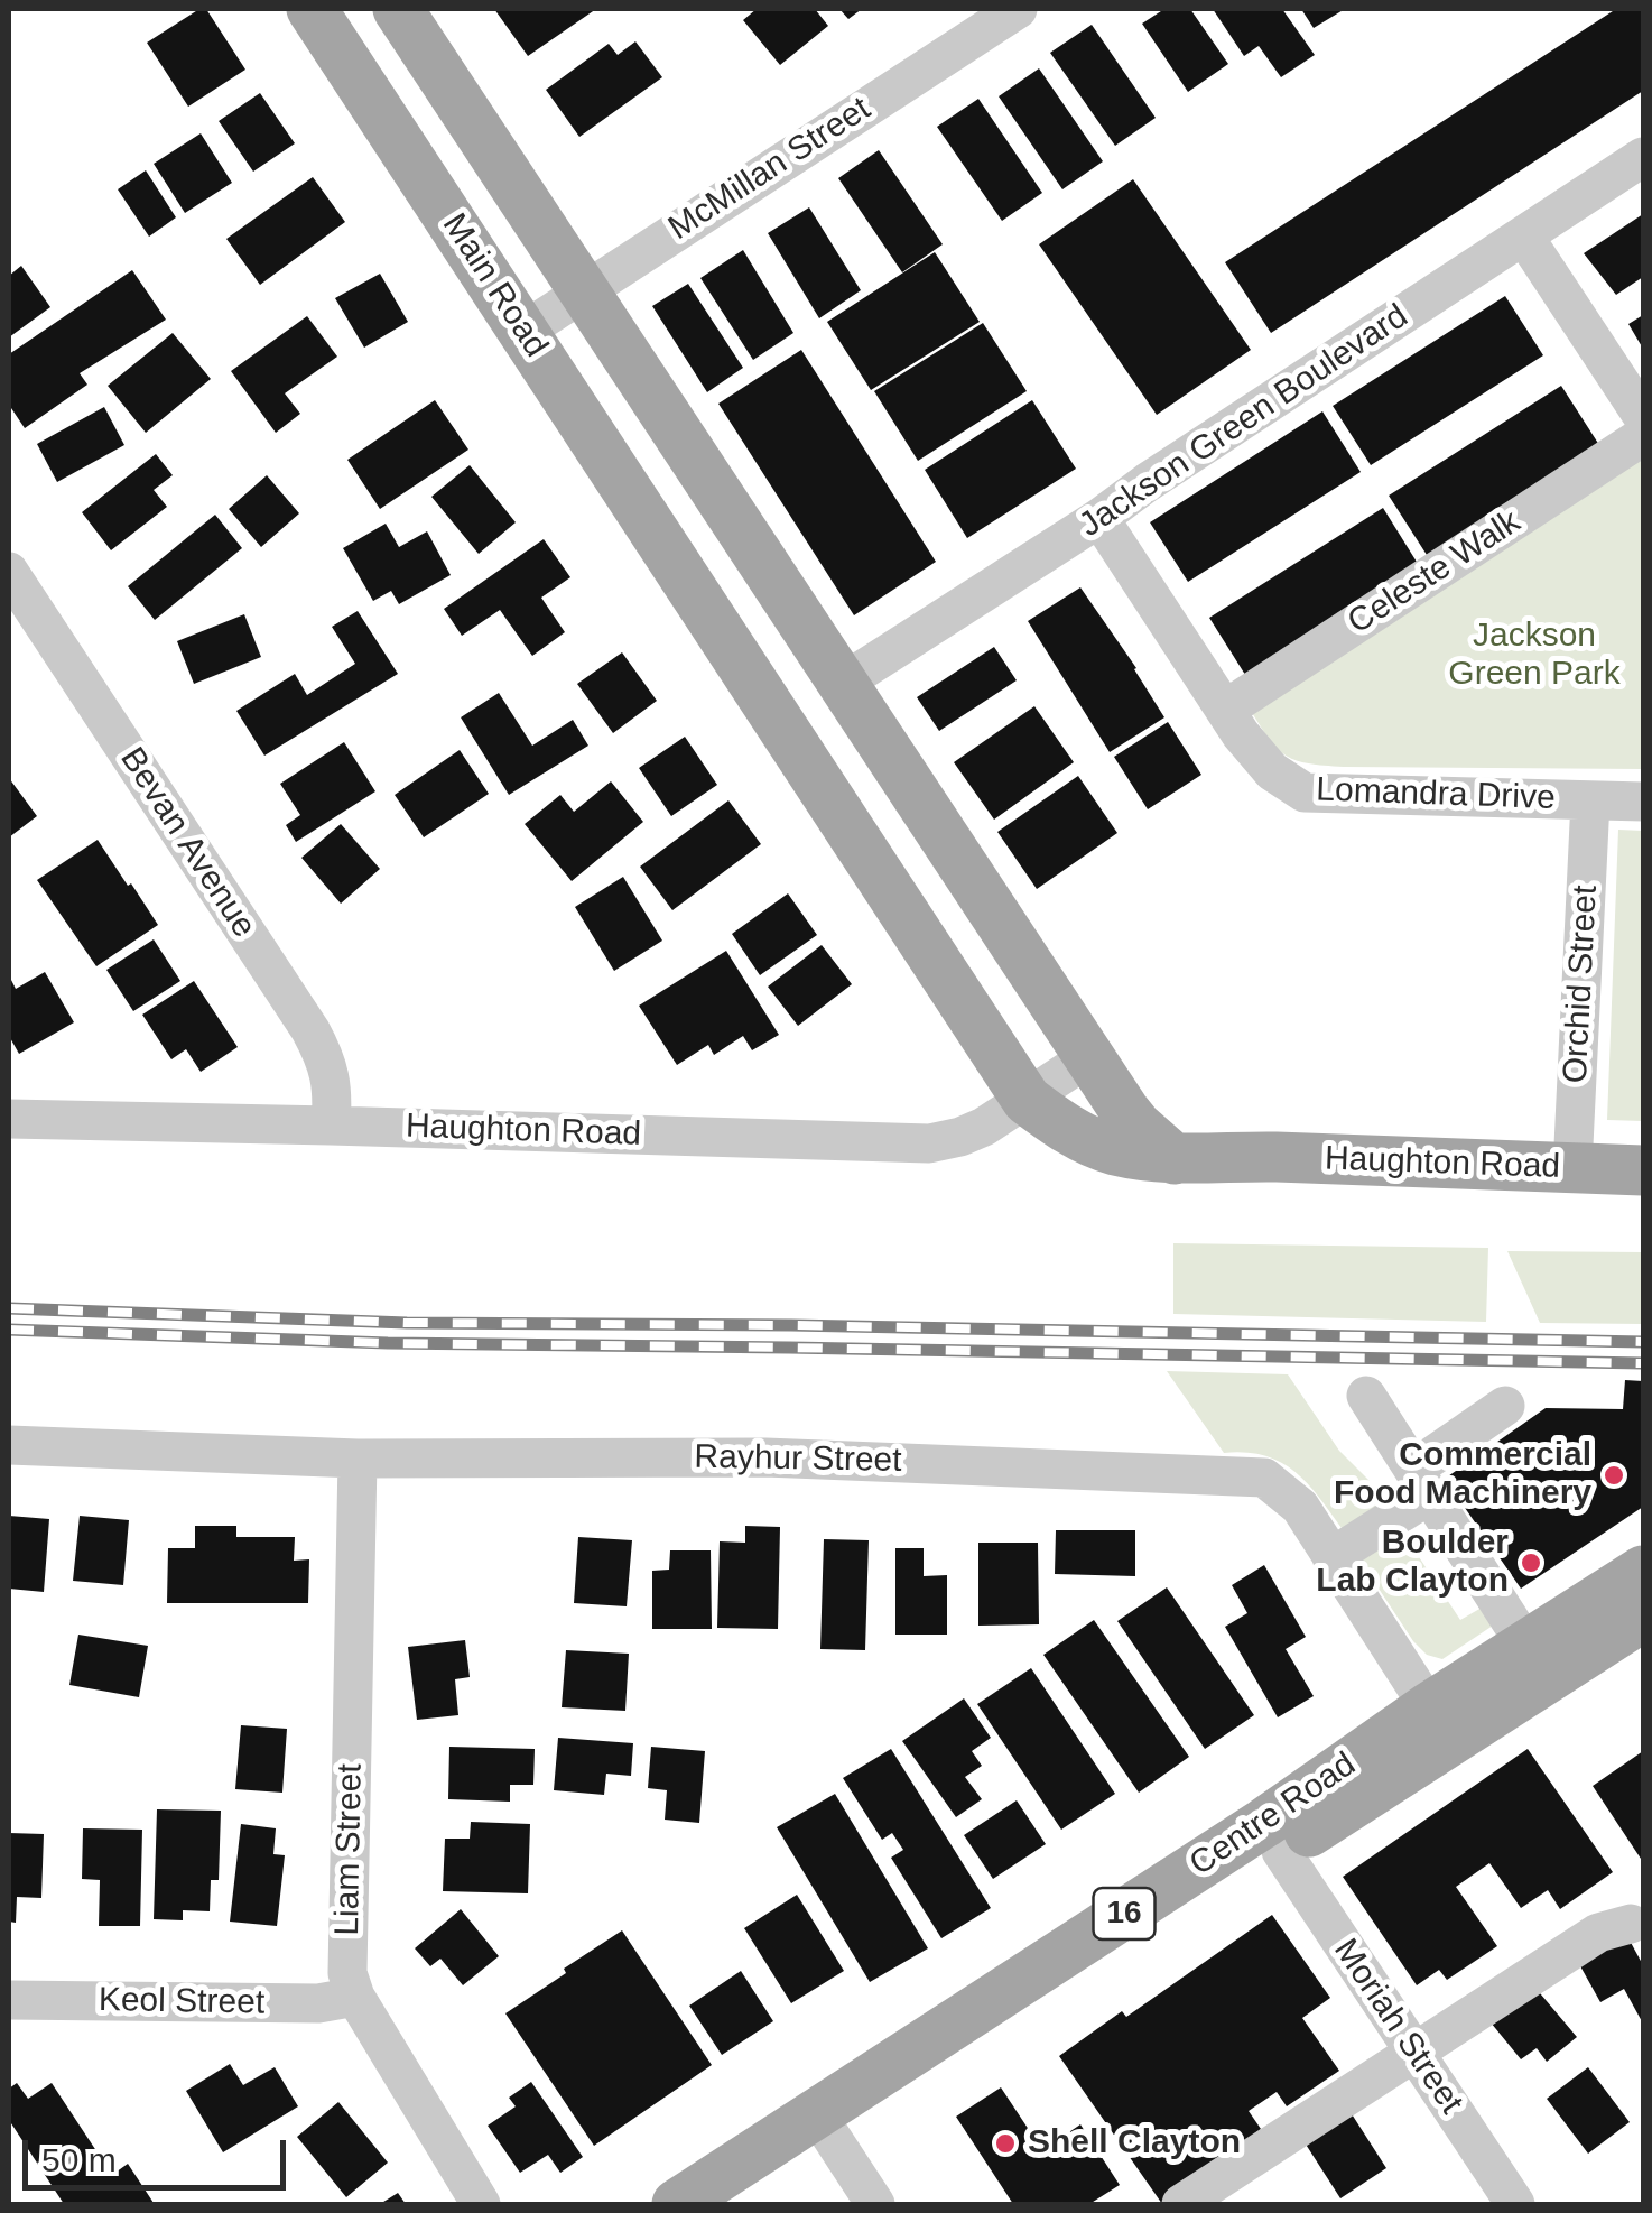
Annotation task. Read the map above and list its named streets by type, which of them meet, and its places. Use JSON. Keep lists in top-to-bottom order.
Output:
{
  "streets": {
    "main road": [
      "Main Road",
      "Haughton Road",
      "Centre Road",
      "16"
    ],
    "street": [
      "McMillan Street",
      "Jackson Green Boulevard",
      "Celeste Walk",
      "Lomandra Drive",
      "Bevan Avenue",
      "Orchid Street",
      "Rayhur Street",
      "Liam Street",
      "Keol Street",
      "Moriah Street"
    ]
  },
  "crossings": [
    ["McMillan Street", "Main Road"],
    ["Main Road", "Haughton Road"],
    ["Jackson Green Boulevard", "Lomandra Drive"],
    ["Celeste Walk", "Lomandra Drive"],
    ["Lomandra Drive", "Orchid Street"],
    ["Bevan Avenue", "Haughton Road"],
    ["Orchid Street", "Haughton Road"],
    ["Rayhur Street", "Centre Road"],
    ["Rayhur Street", "Liam Street"],
    ["Centre Road", "Moriah Street"],
    ["Liam Street", "Keol Street"]
  ],
  "parks": ["Jackson Green Park"],
  "places": ["Commercial Food Machinery", "Boulder Lab Clayton", "Shell Clayton"],
  "scale_bar": "50 m"
}
